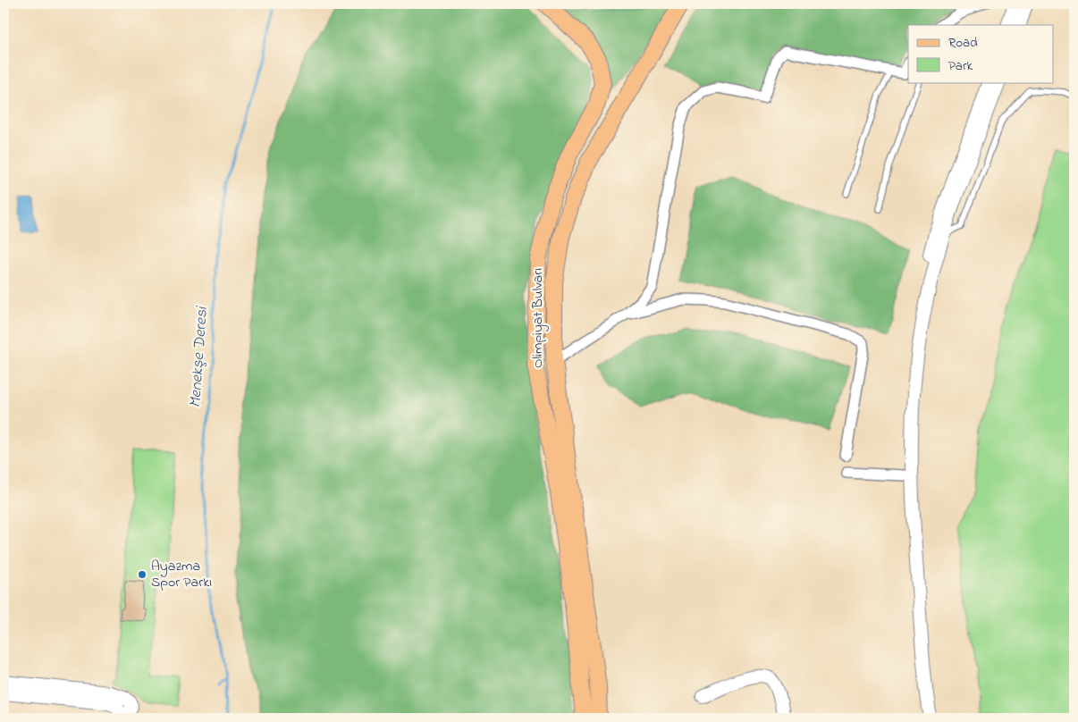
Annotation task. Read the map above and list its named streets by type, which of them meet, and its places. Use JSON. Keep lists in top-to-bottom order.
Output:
{
  "streets": {
    "main road": ["Olimpiyat Bulvarı"]
  },
  "water": ["Menekşe Deresi"],
  "places": ["Ayazma Spor Parkı"],
  "legend": ["Road", "Park"]
}
